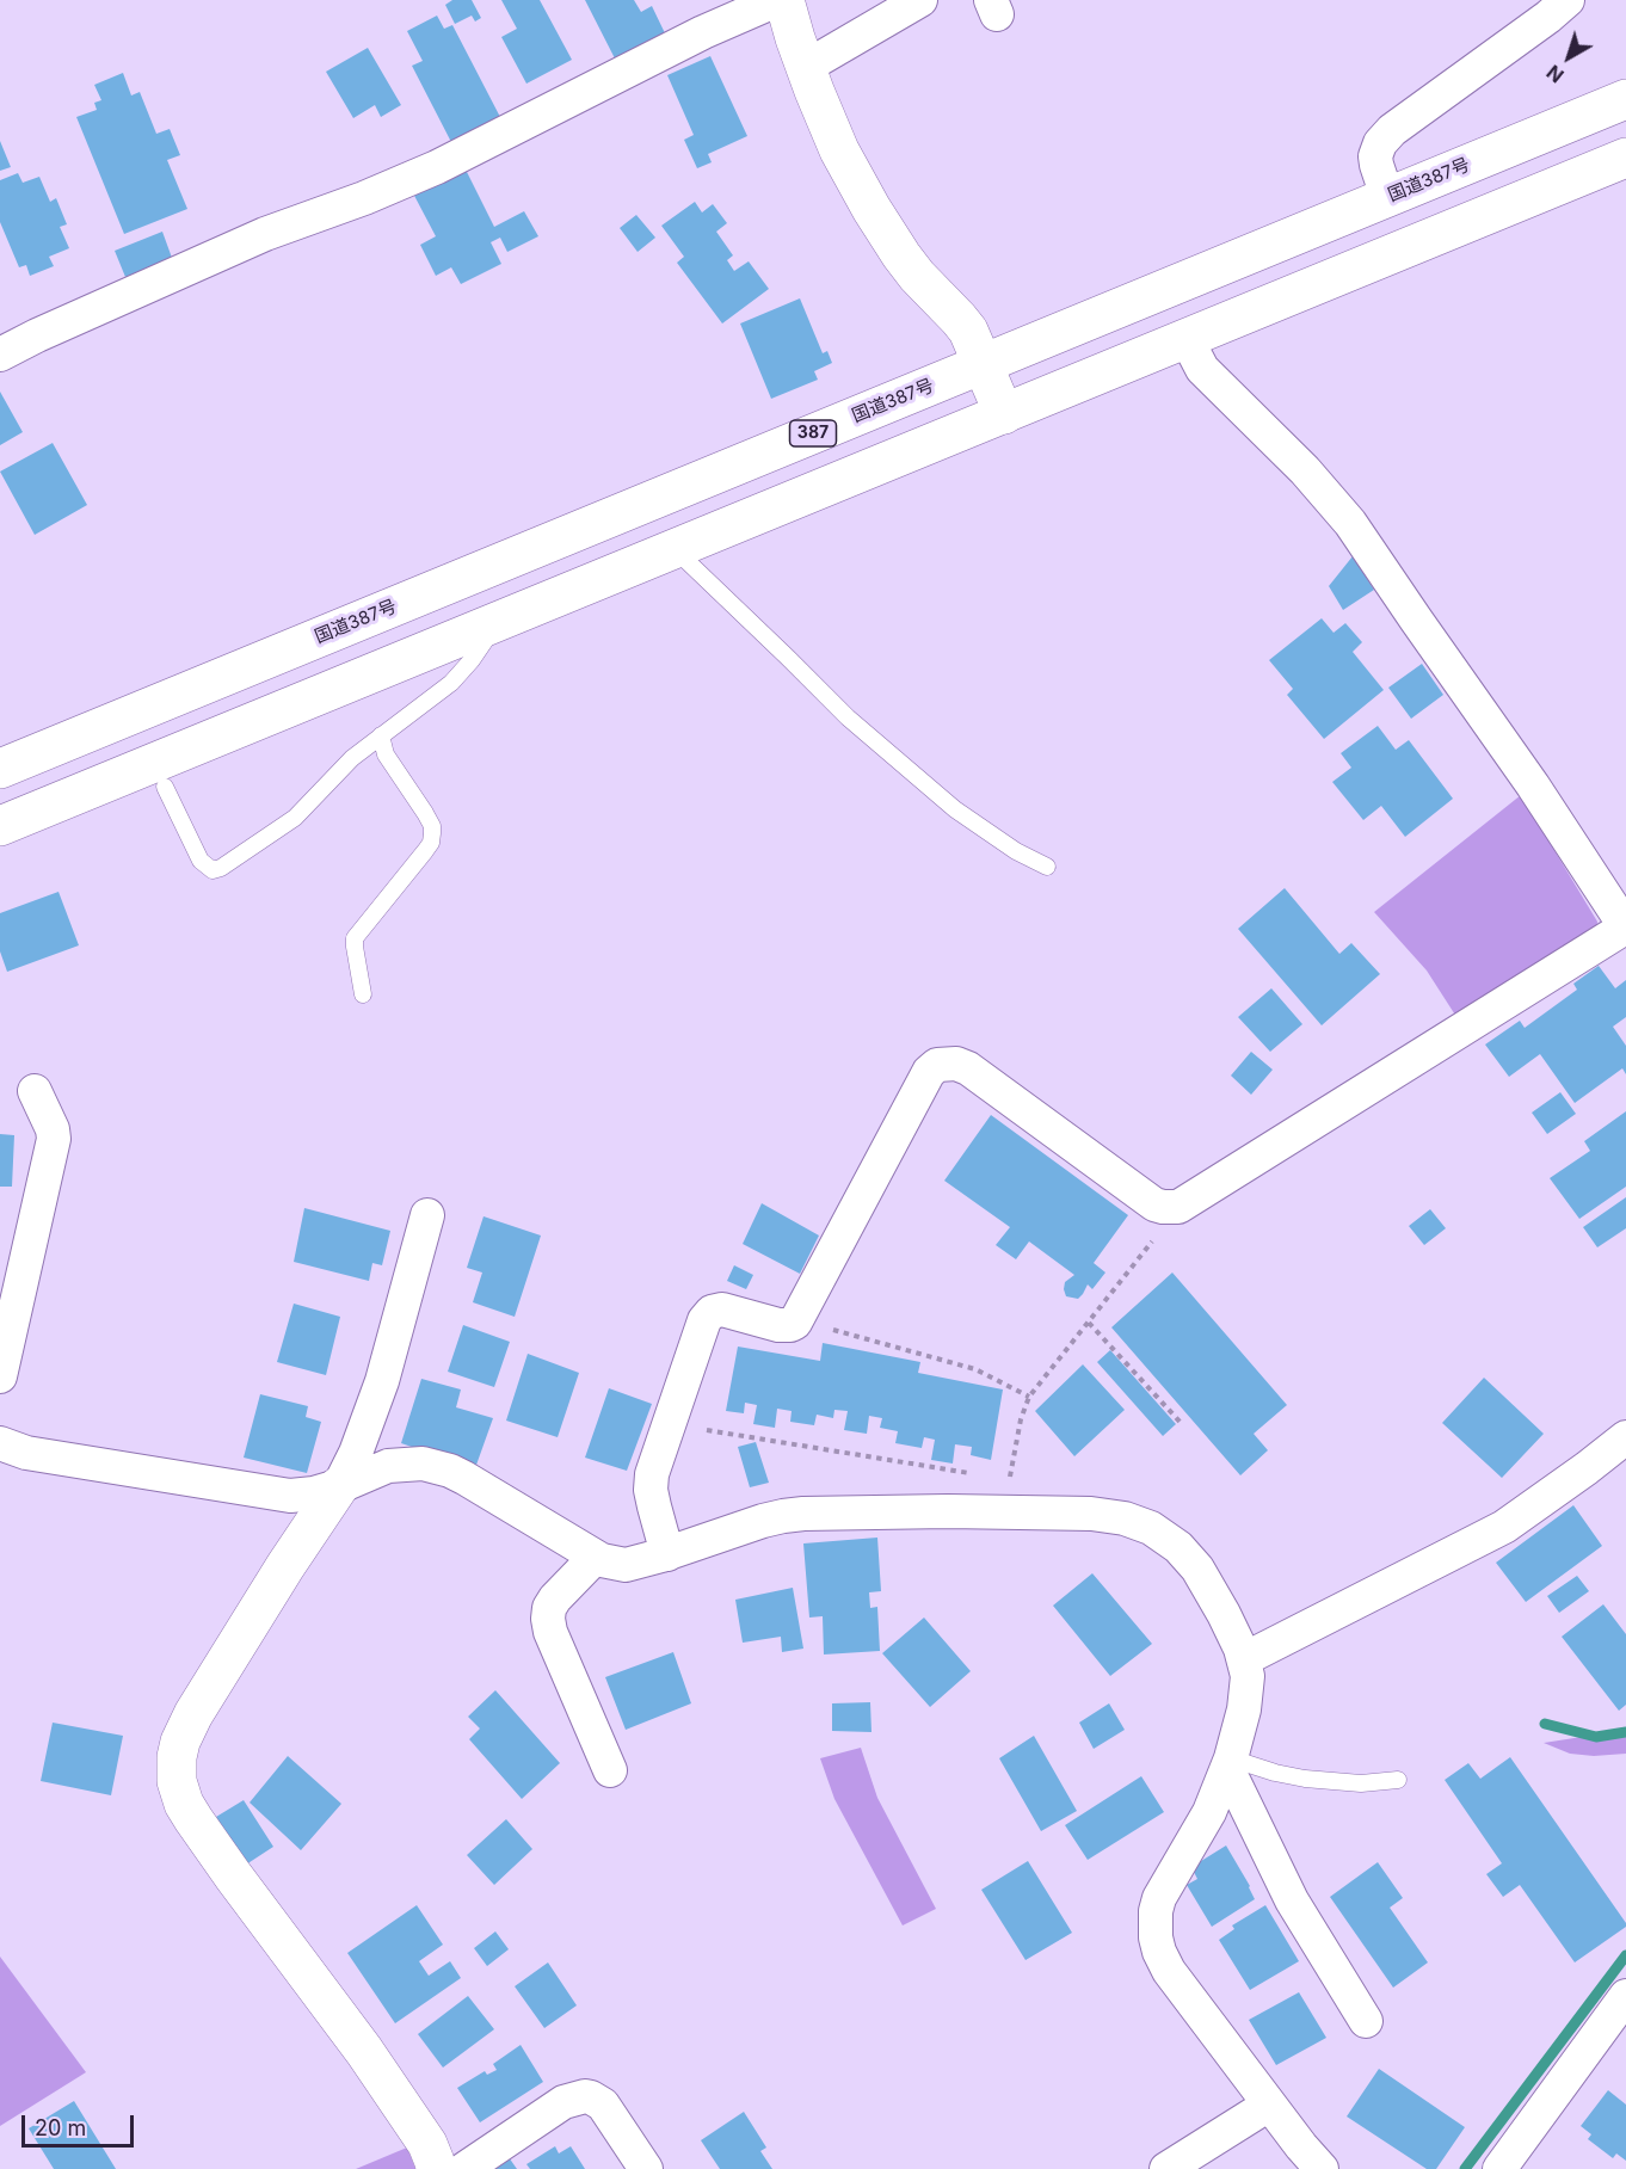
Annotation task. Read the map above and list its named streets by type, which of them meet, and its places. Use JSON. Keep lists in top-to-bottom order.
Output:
{
  "streets": {
    "main road": ["国道387号", "387"]
  },
  "scale_bar": "20 m",
  "north": "bottom left"
}
